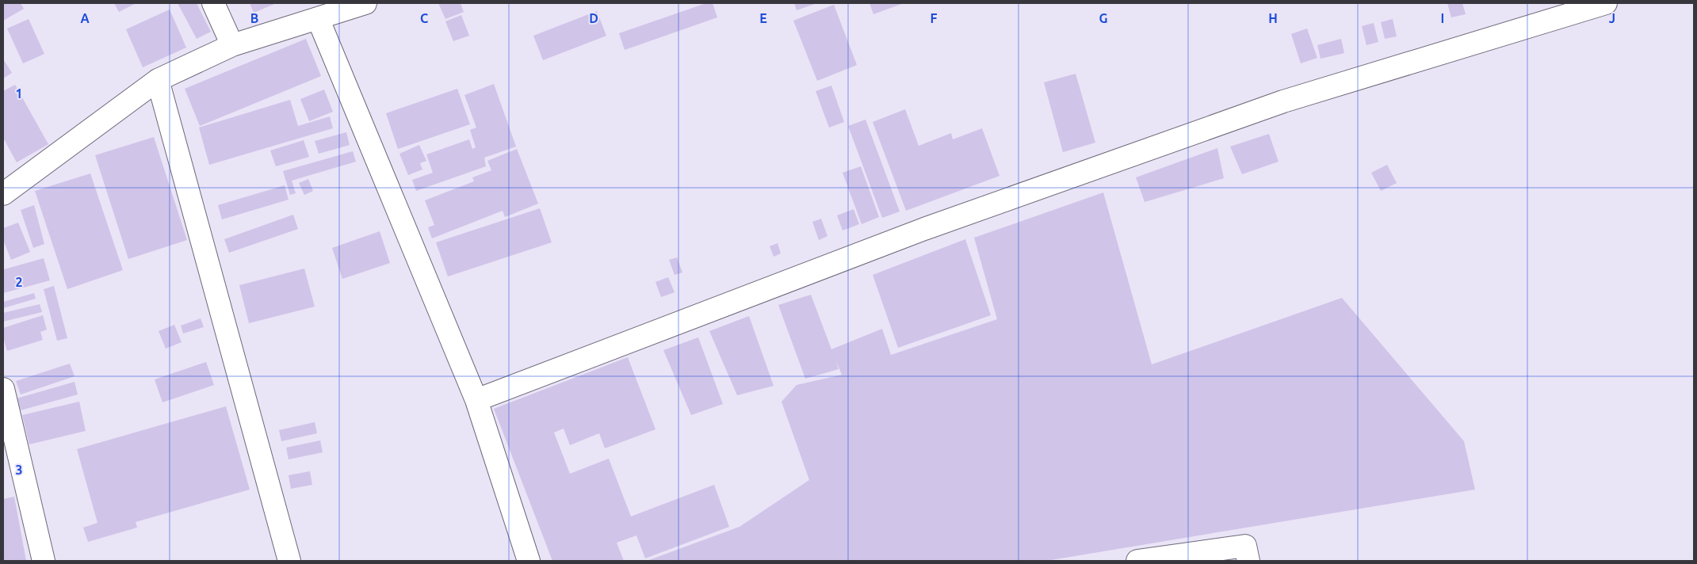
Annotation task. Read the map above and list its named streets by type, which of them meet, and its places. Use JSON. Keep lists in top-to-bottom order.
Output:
{
  "grid": {
    "columns": [
      "A",
      "B",
      "C",
      "D",
      "E",
      "F",
      "G",
      "H",
      "I",
      "J"
    ],
    "rows": ["1", "2", "3"]
  }
}
